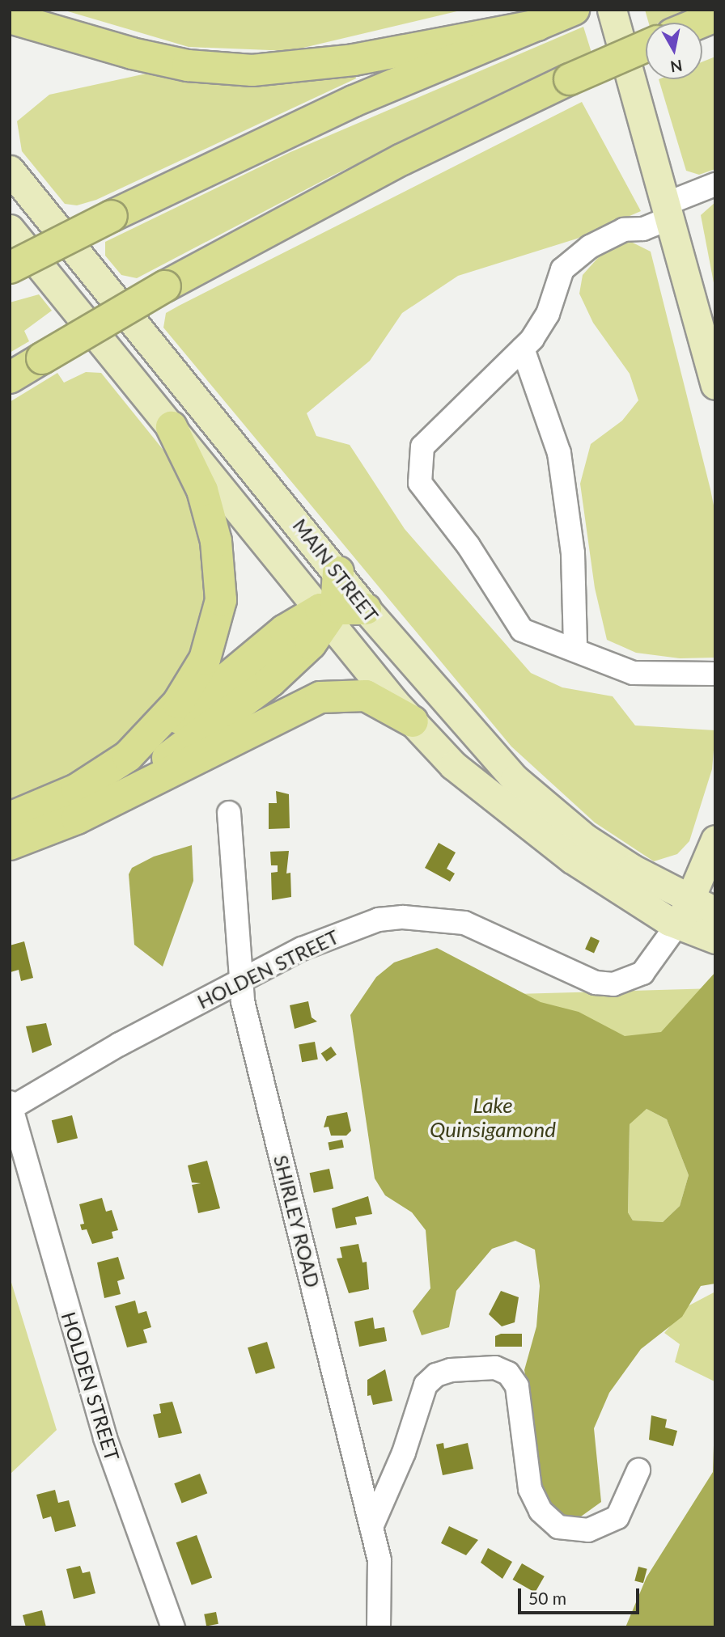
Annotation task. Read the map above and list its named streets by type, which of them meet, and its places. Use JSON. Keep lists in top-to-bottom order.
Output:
{
  "streets": {
    "main road": ["MAIN STREET"],
    "street": ["HOLDEN STREET", "SHIRLEY ROAD"]
  },
  "crossings": [
    ["MAIN STREET", "HOLDEN STREET"],
    ["HOLDEN STREET", "SHIRLEY ROAD"]
  ],
  "water": ["Lake Quinsigamond"],
  "scale_bar": "50 m",
  "north": "bottom"
}
